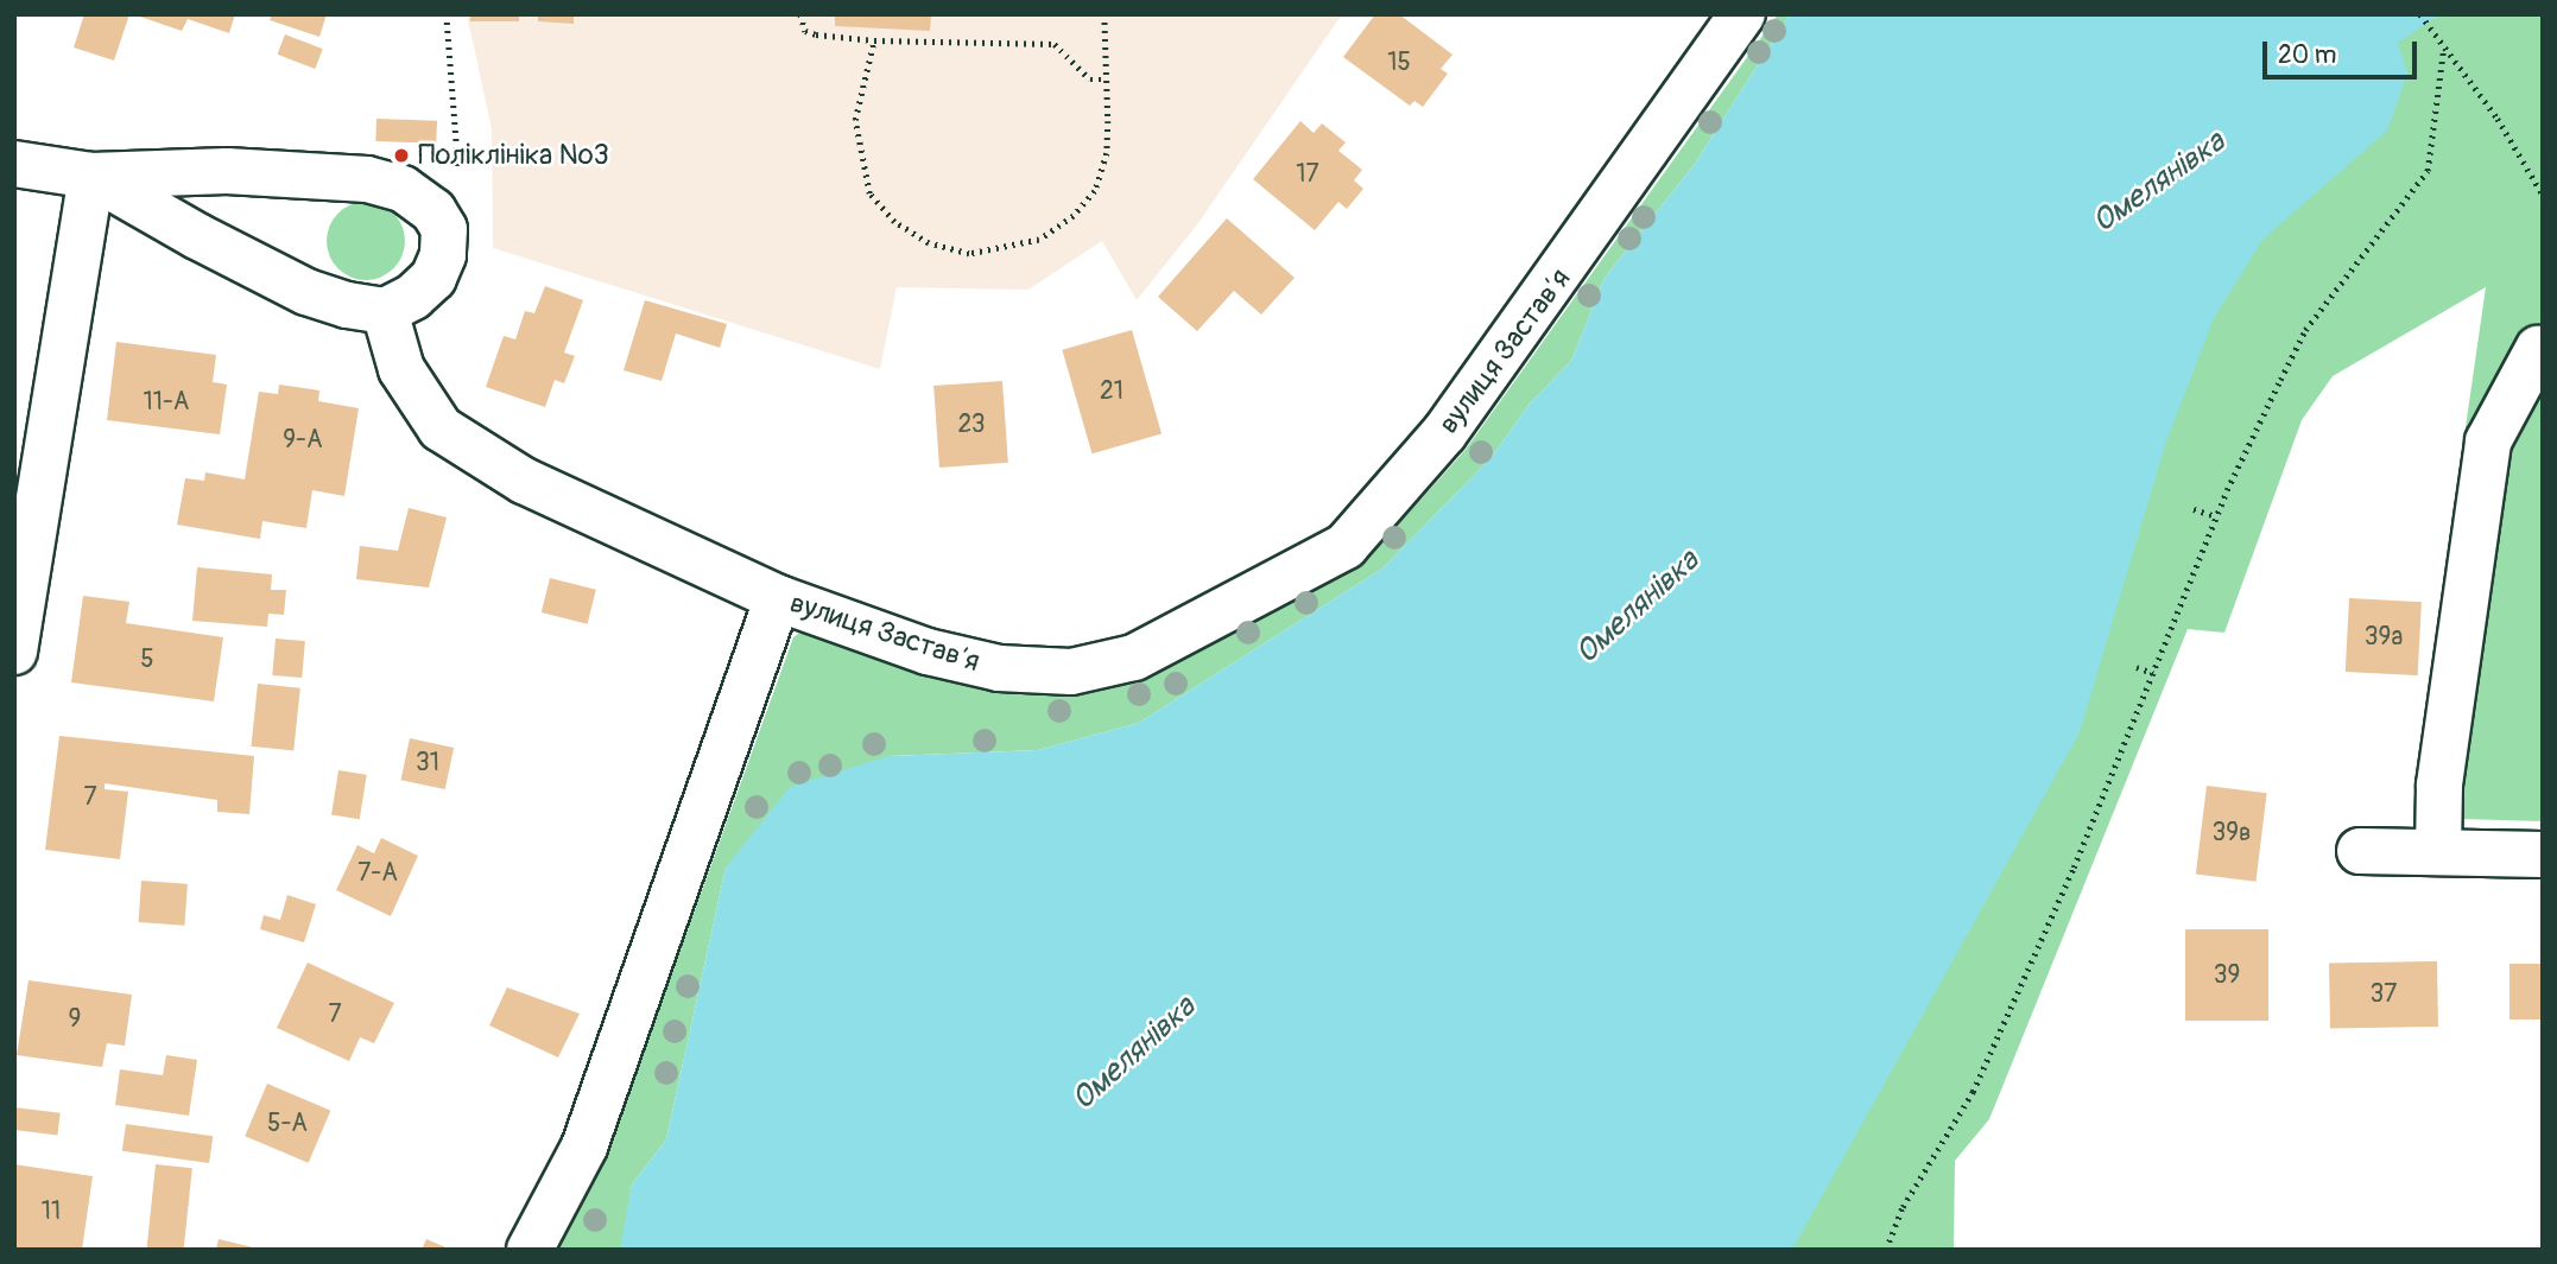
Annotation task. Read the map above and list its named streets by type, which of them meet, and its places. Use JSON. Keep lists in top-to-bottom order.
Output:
{
  "streets": {
    "street": ["вулиця Заставʼя"]
  },
  "water": ["Омелянівка"],
  "places": ["Поліклініка №3"],
  "house_numbers": [
    "15",
    "17",
    "21",
    "11-А",
    "23",
    "9-А",
    "39а",
    "5",
    "31",
    "7",
    "39в",
    "7-А",
    "39",
    "37",
    "7",
    "9",
    "5-А",
    "11"
  ],
  "scale_bar": "20 m"
}
